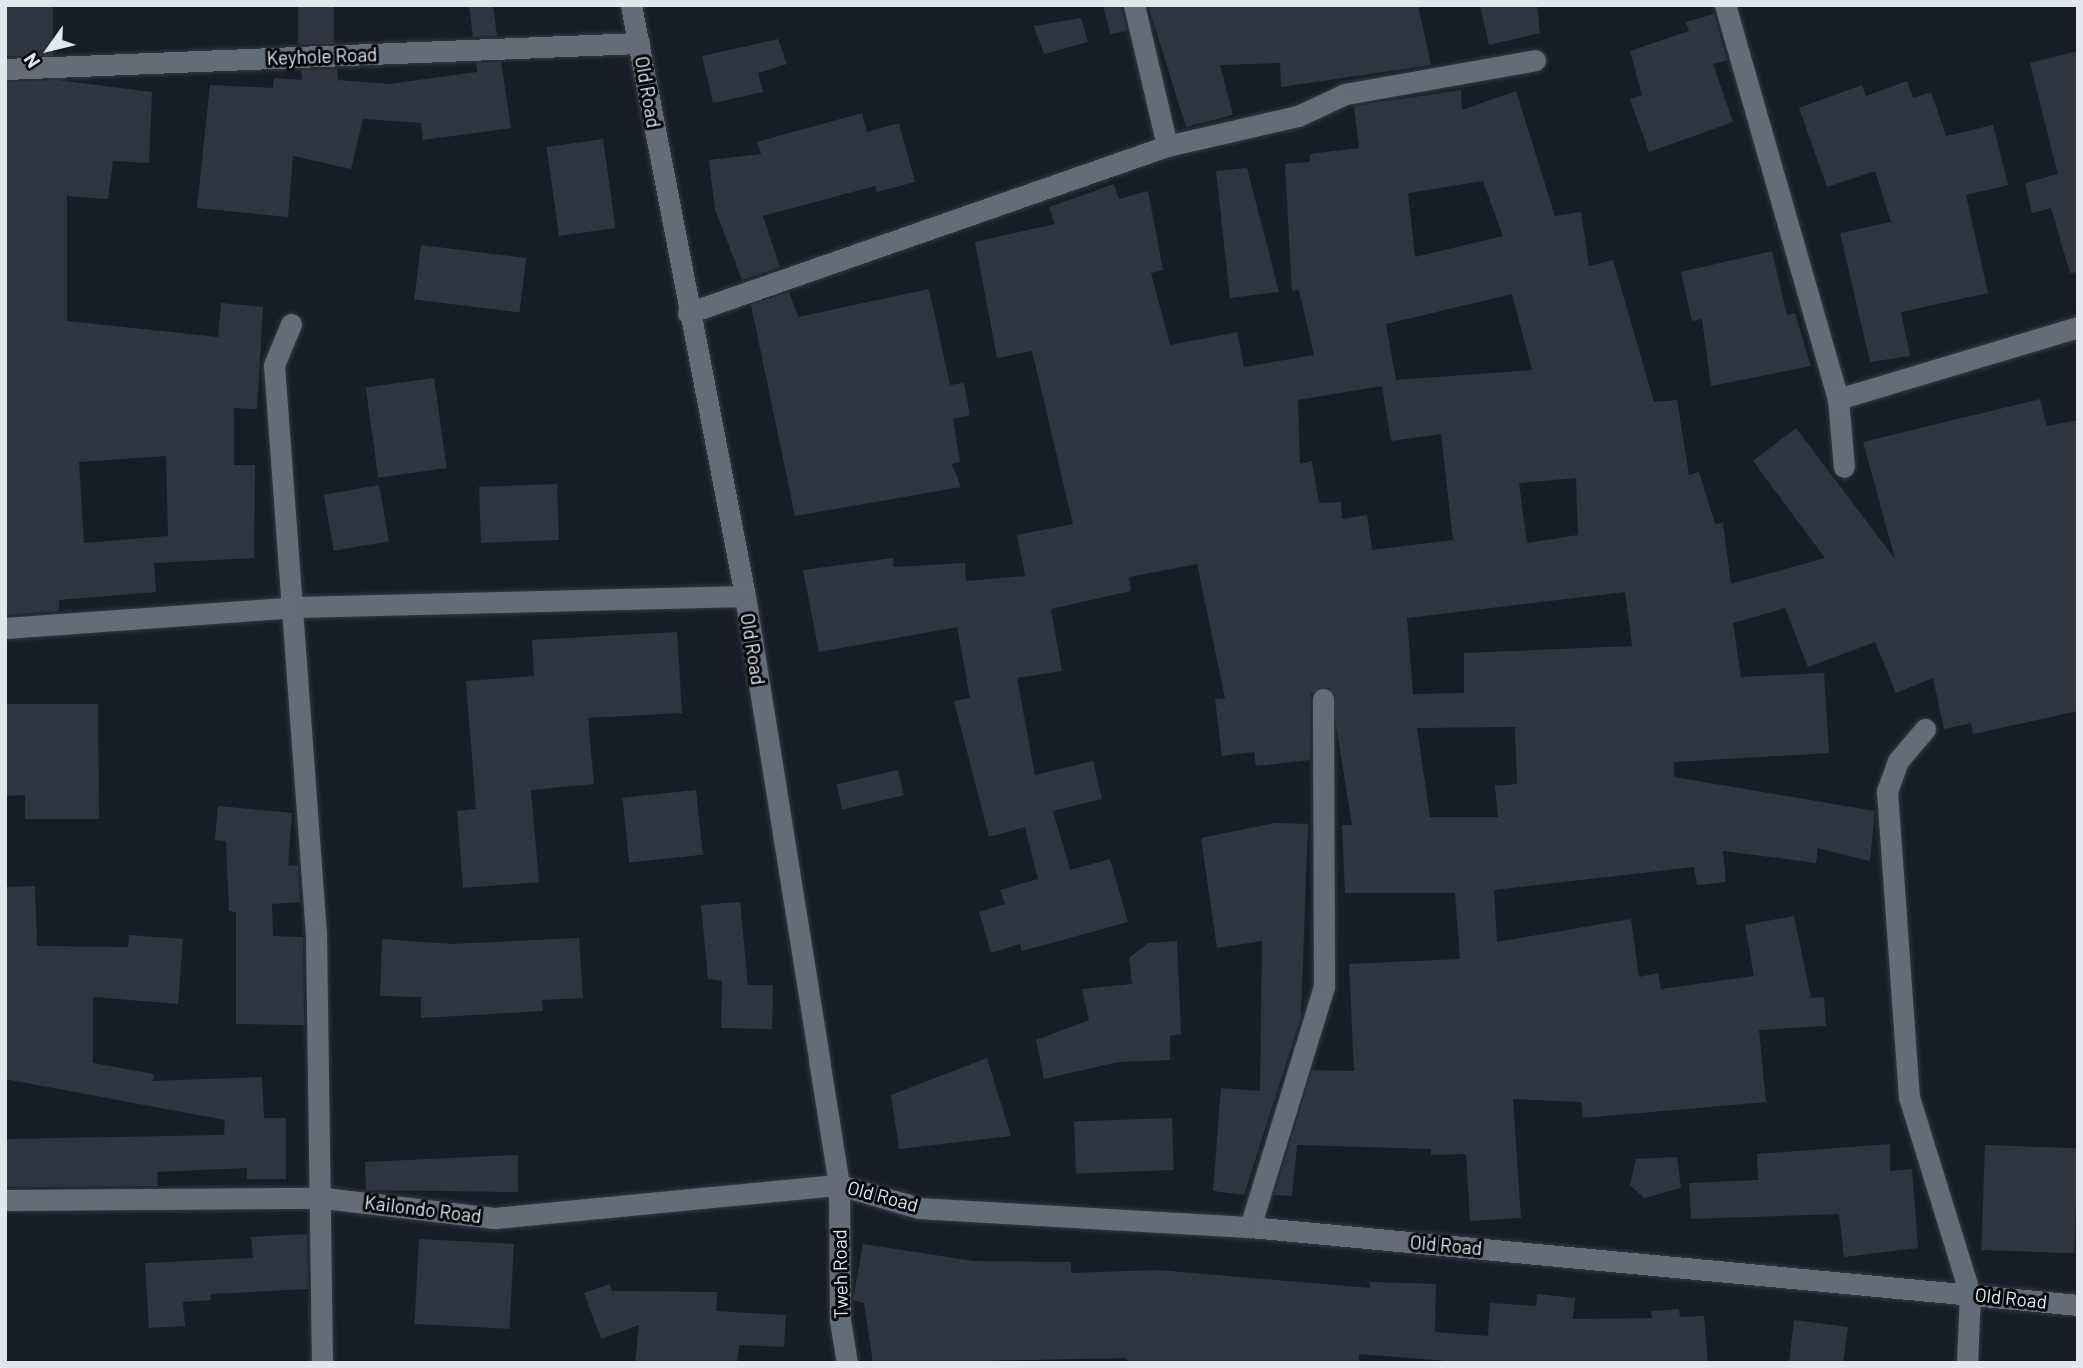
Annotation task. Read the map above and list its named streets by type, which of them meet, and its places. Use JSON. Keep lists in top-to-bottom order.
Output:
{
  "streets": {
    "street": [
      "Keyhole Road",
      "Old Road",
      "Kailondo Road",
      "Tweh Road"
    ]
  },
  "crossings": [
    ["Keyhole Road", "Old Road"],
    ["Old Road", "Kailondo Road"],
    ["Old Road", "Tweh Road"],
    ["Kailondo Road", "Tweh Road"]
  ],
  "north": "bottom left"
}
